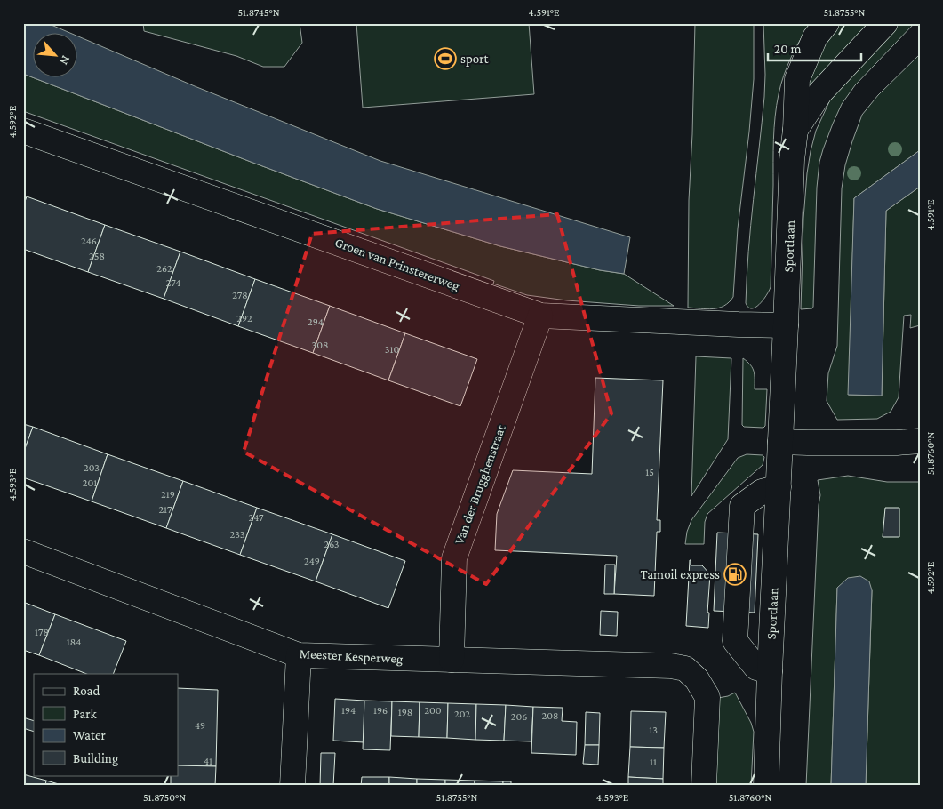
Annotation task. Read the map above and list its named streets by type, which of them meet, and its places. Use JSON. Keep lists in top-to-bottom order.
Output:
{
  "streets": {
    "street": [
      "Sportlaan",
      "Groen van Prinstererweg",
      "Van der Brugghenstraat",
      "Meester Kesperweg"
    ]
  },
  "crossings": [
    ["Sportlaan", "Groen van Prinstererweg"],
    ["Groen van Prinstererweg", "Van der Brugghenstraat"],
    ["Van der Brugghenstraat", "Meester Kesperweg"]
  ],
  "places": {
    "sports": ["sport"],
    "fuel station": ["Tamoil express"]
  },
  "house_numbers": [
    "246",
    "258",
    "262",
    "274",
    "278",
    "292",
    "294",
    "308",
    "310",
    "203",
    "15",
    "201",
    "219",
    "217",
    "247",
    "233",
    "263",
    "249",
    "178",
    "184",
    "194",
    "196",
    "200",
    "198",
    "202",
    "208",
    "206",
    "49",
    "13",
    "41",
    "11"
  ],
  "legend": [
    "Road",
    "Park",
    "Water",
    "Building"
  ],
  "scale_bar": "20 m",
  "north": "bottom right",
  "coordinates": [
    "51.8745°N",
    "4.591°E",
    "51.8755°N",
    "4.592°E",
    "51.8760°N",
    "4.593°E",
    "51.8750°N"
  ]
}
